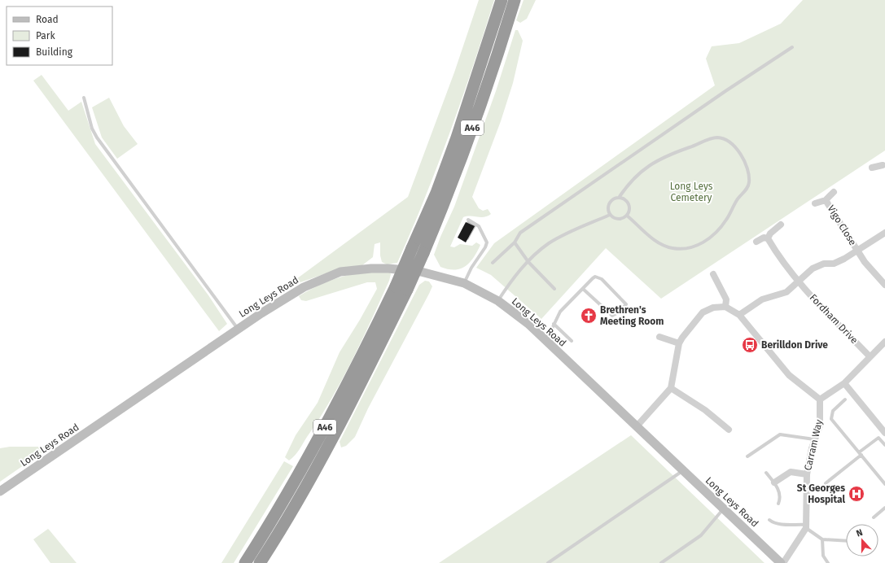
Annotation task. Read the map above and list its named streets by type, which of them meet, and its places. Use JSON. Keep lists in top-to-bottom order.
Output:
{
  "streets": {
    "highway": ["A46"],
    "street": [
      "Vigo Close",
      "Long Leys Road",
      "Fordham Drive",
      "Carram Way"
    ]
  },
  "parks": ["Long Leys Cemetery"],
  "places": {
    "church": ["Brethren's Meeting Room"],
    "bus stop": ["Berilldon Drive"],
    "hospital": ["St Georges Hospital"]
  },
  "legend": ["Road", "Park", "Building"],
  "north": "top"
}
